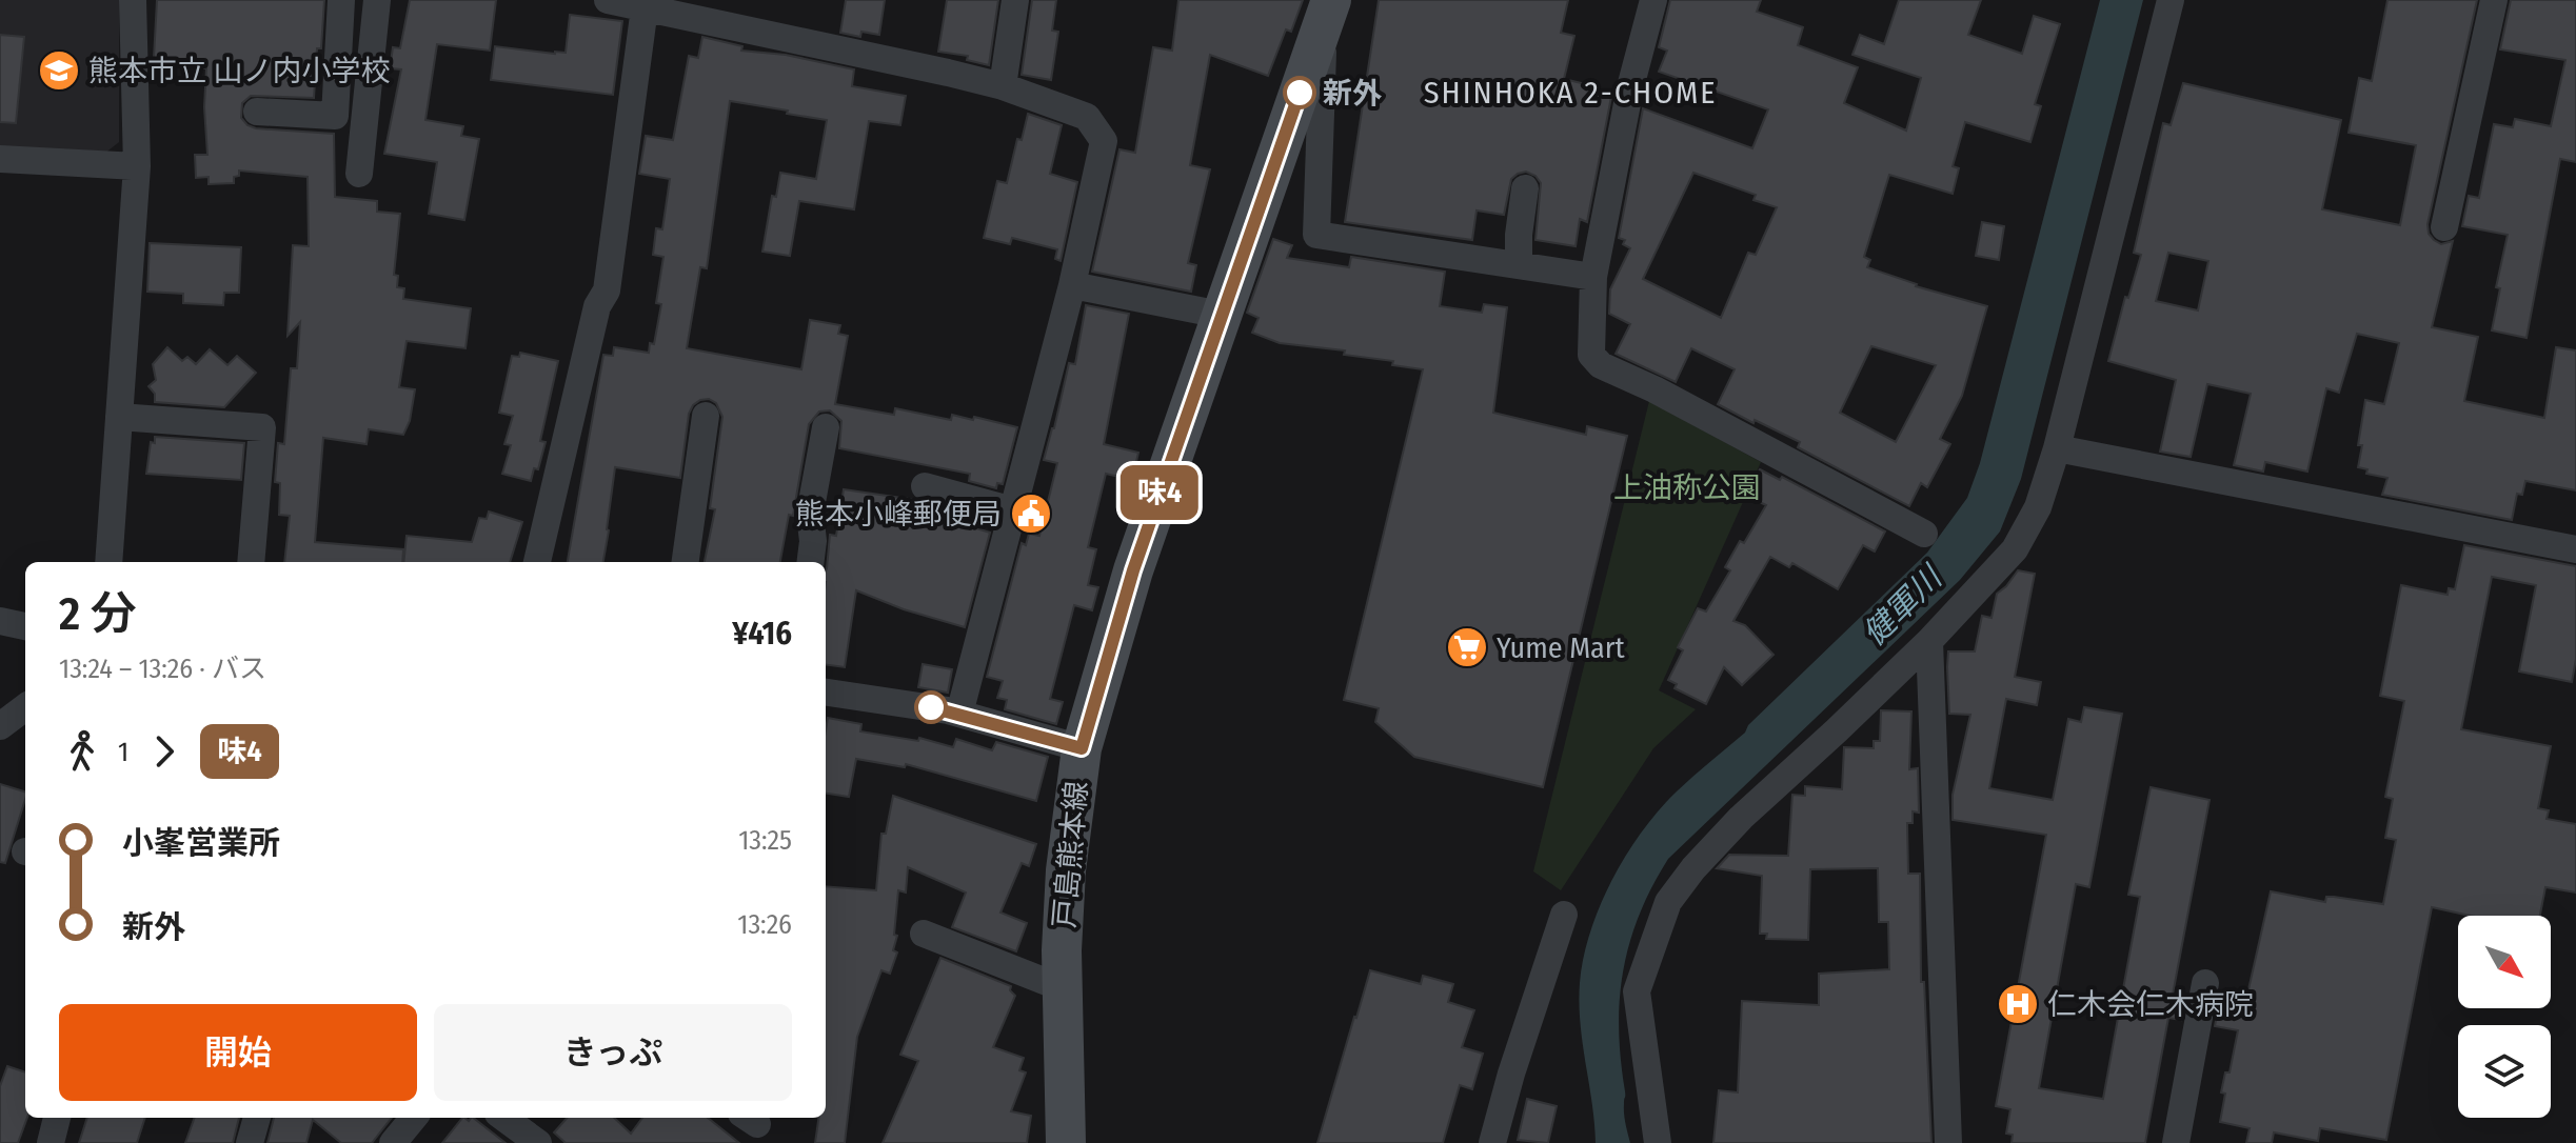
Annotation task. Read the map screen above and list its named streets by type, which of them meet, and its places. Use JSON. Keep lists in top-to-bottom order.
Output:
{
  "streets": {
    "main road": ["戸島熊本線"]
  },
  "districts": ["SHINHOKA 2-CHOME"],
  "water": ["健軍川"],
  "parks": ["上油称公園"],
  "places": {
    "school or university": ["熊本市立 山ノ内小学校"],
    "other": ["新外"],
    "public building": ["熊本小峰郵便局"],
    "supermarket": ["Yume Mart"],
    "hospital": ["仁木会仁木病院"]
  },
  "lines": ["bus line 味4"],
  "north": "bottom right",
  "page": {
    "on_map": "味4",
    "heading": ["2 分", "13:24 – 13:26 · バス", "¥416"],
    "legs": ["1", "味4"],
    "list": [
      {
        "name": "小峯営業所",
        "value": "13:25"
      },
      {
        "name": "新外",
        "value": "13:26"
      }
    ],
    "buttons": ["開始", "きっぷ"]
  }
}
